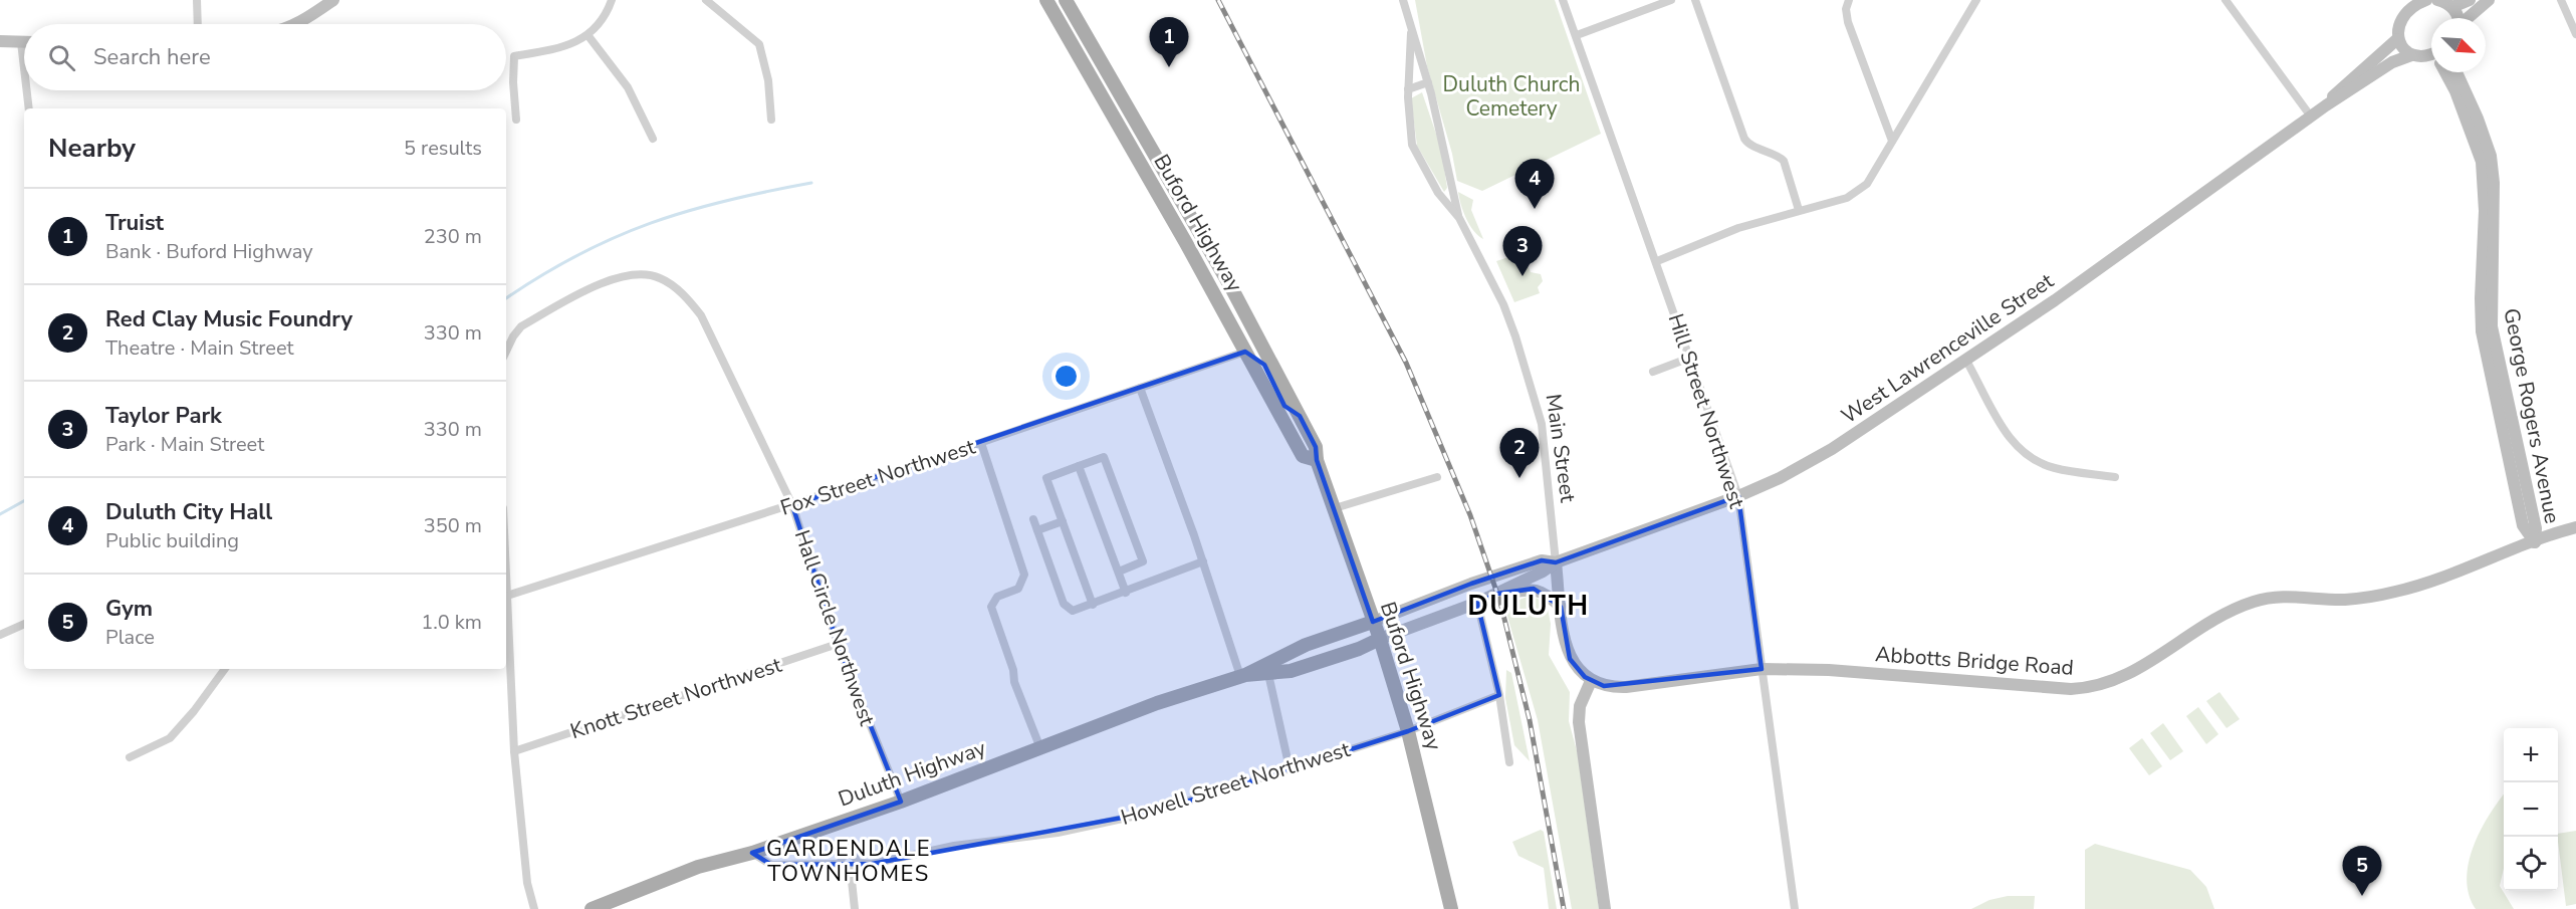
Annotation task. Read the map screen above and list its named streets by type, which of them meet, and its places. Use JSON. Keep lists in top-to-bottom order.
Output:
{
  "streets": {
    "main road": ["Buford Highway", "Duluth Highway"],
    "street": [
      "West Lawrenceville Street",
      "Hill Street Northwest",
      "George Rogers Avenue",
      "Main Street",
      "Fox Street Northwest",
      "Hall Circle Northwest",
      "Abbotts Bridge Road",
      "Knott Street Northwest",
      "Howell Street Northwest"
    ]
  },
  "crossings": [
    ["Buford Highway", "West Lawrenceville Street"],
    ["Buford Highway", "Fox Street Northwest"],
    ["Buford Highway", "Duluth Highway"],
    ["Buford Highway", "Howell Street Northwest"],
    ["West Lawrenceville Street", "Hill Street Northwest"],
    ["West Lawrenceville Street", "Main Street"],
    ["West Lawrenceville Street", "Duluth Highway"],
    ["Hill Street Northwest", "Abbotts Bridge Road"],
    ["George Rogers Avenue", "Abbotts Bridge Road"],
    ["Main Street", "Abbotts Bridge Road"],
    ["Fox Street Northwest", "Hall Circle Northwest"],
    ["Hall Circle Northwest", "Knott Street Northwest"],
    ["Hall Circle Northwest", "Duluth Highway"]
  ],
  "districts": ["DULUTH", "GARDENDALE TOWNHOMES"],
  "parks": ["Duluth Church Cemetery"],
  "north": "bottom right",
  "page": {
    "pins": [
      "1",
      "4",
      "3",
      "2",
      "5"
    ],
    "search": "Search here",
    "heading": ["Nearby", "5 results"],
    "list": [
      {
        "mark": "1",
        "name": "Truist",
        "note": "Bank · Buford Highway",
        "value": "230 m"
      },
      {
        "mark": "2",
        "name": "Red Clay Music Foundry",
        "note": "Theatre · Main Street",
        "value": "330 m"
      },
      {
        "mark": "3",
        "name": "Taylor Park",
        "note": "Park · Main Street",
        "value": "330 m"
      },
      {
        "mark": "4",
        "name": "Duluth City Hall",
        "note": "Public building",
        "value": "350 m"
      },
      {
        "mark": "5",
        "name": "Gym",
        "note": "Place",
        "value": "1.0 km"
      }
    ],
    "map_buttons": ["+", "−"]
  }
}
